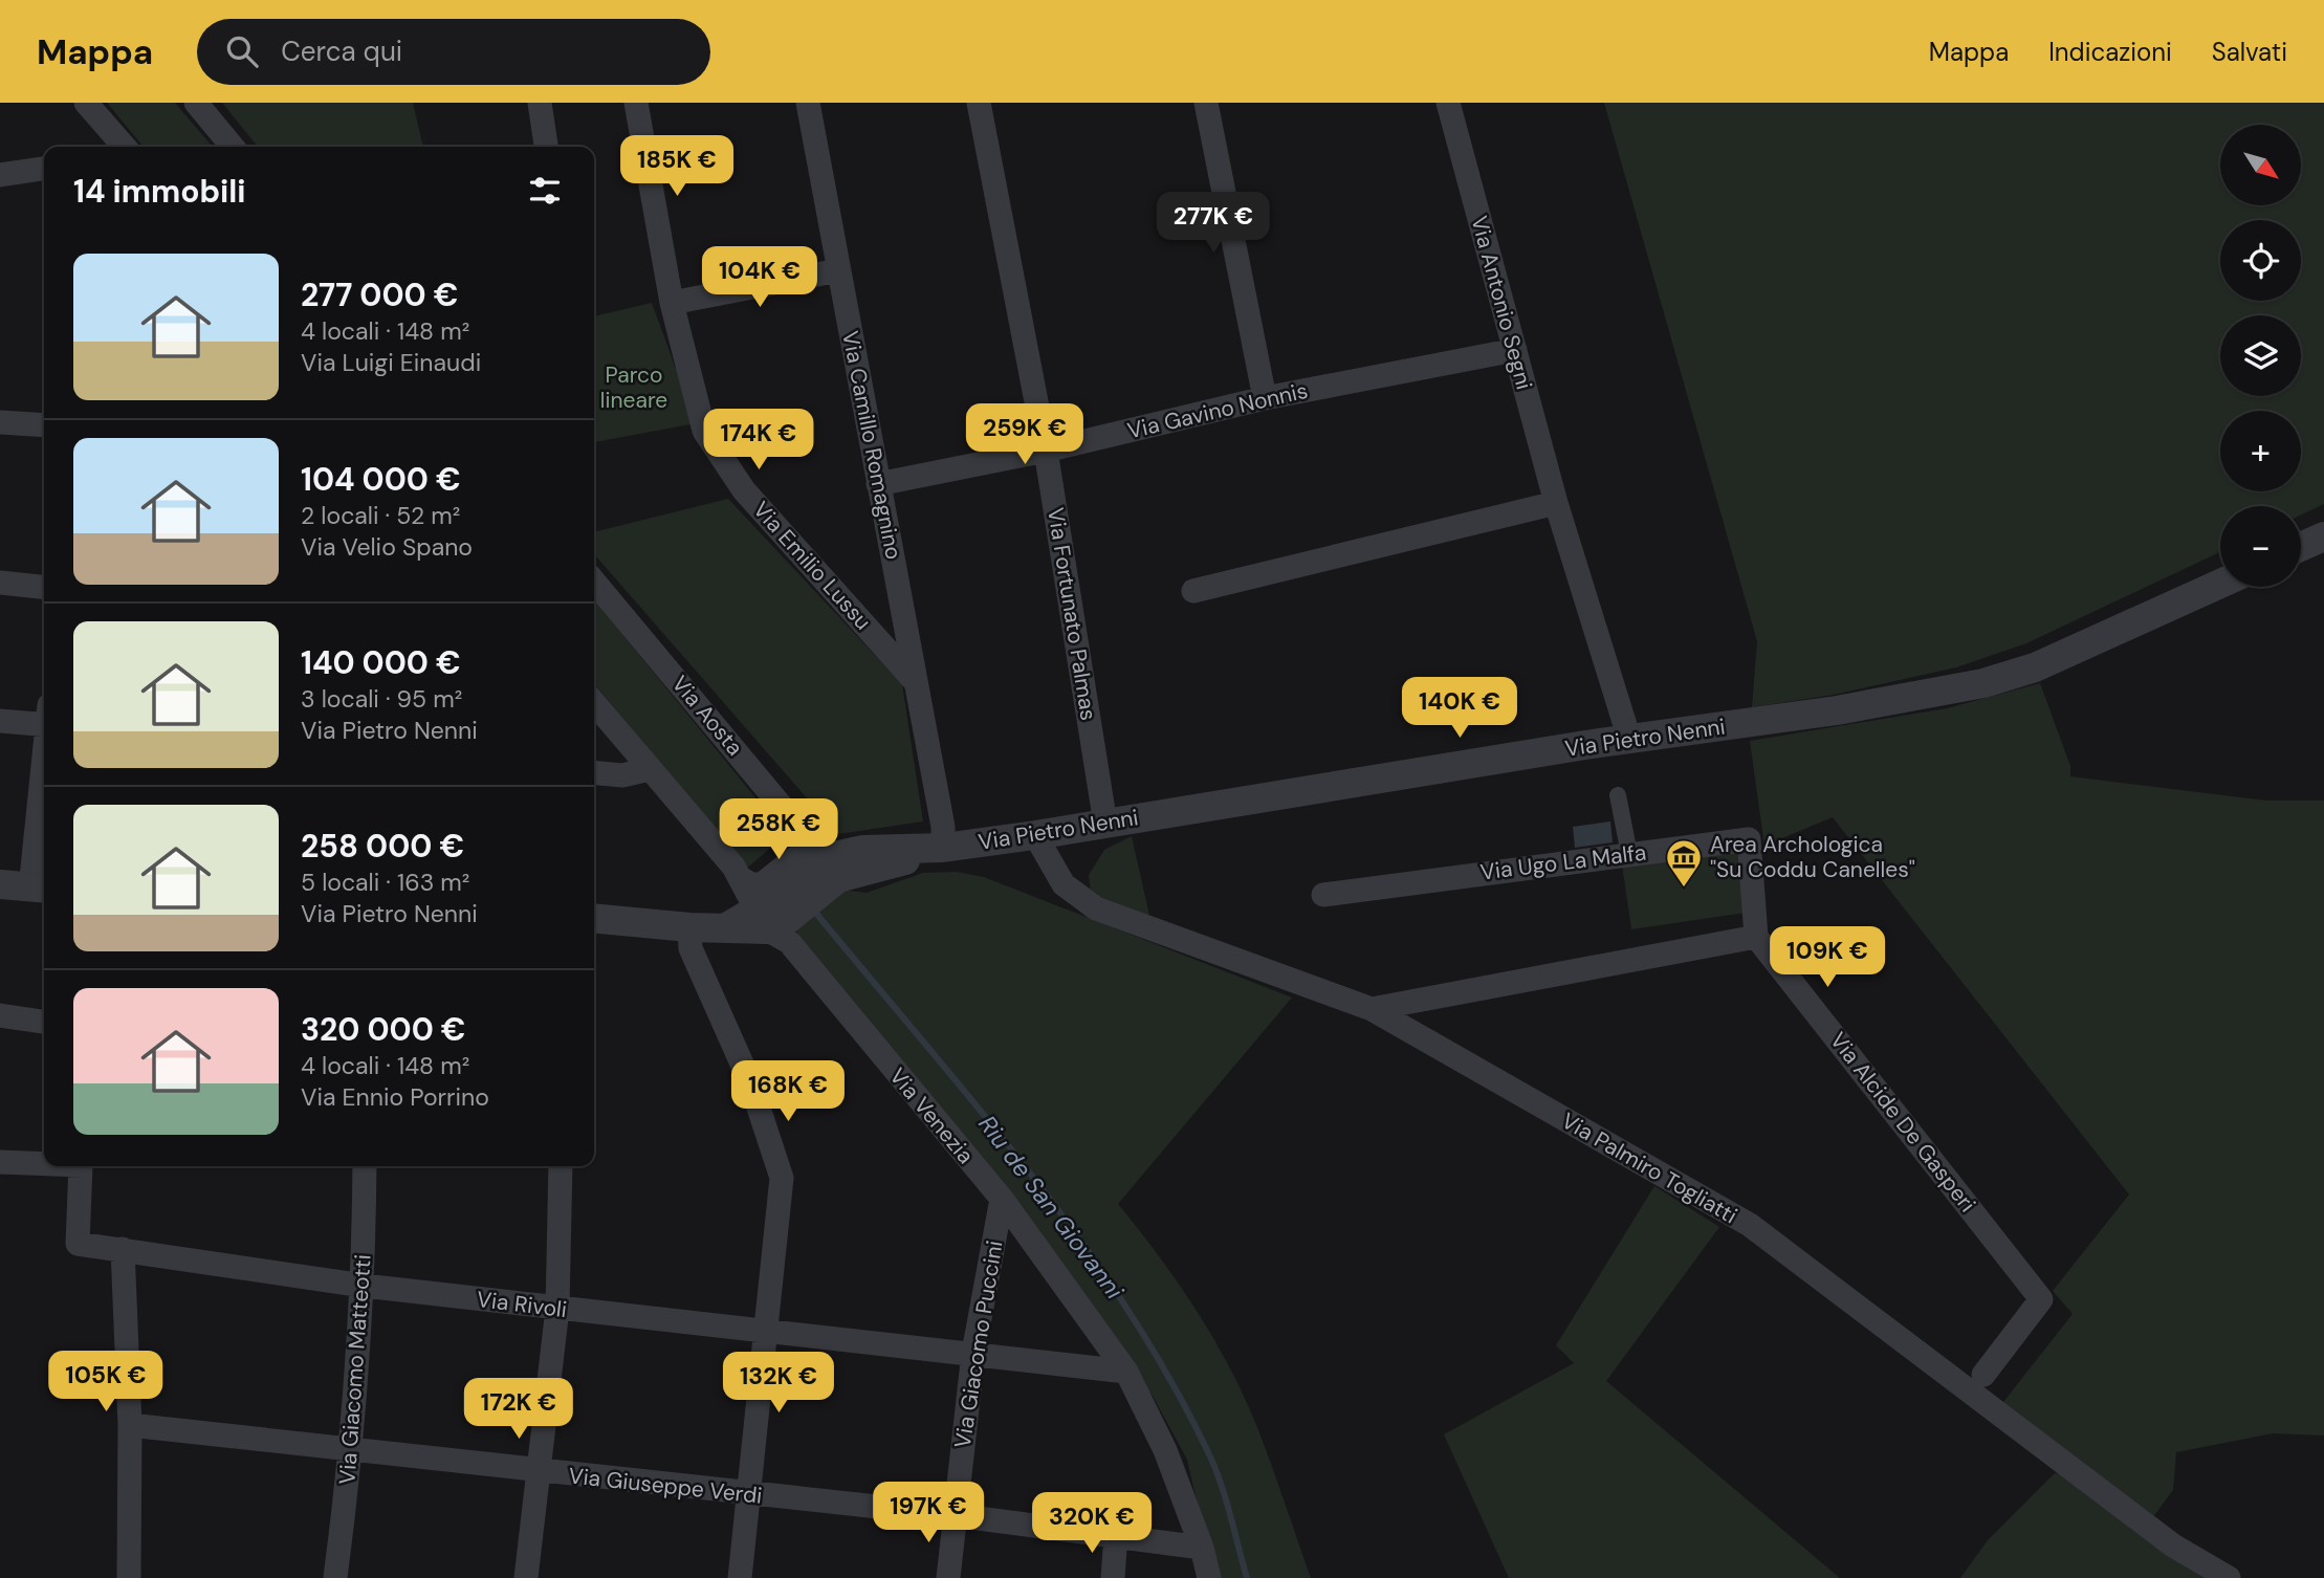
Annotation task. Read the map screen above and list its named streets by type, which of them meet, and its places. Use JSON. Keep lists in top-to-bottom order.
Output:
{
  "streets": {
    "street": [
      "Via Antonio Segni",
      "Via Gavino Nonnis",
      "Via Camillo Romagnino",
      "Via Emilio Lussu",
      "Via Fortunato Palmas",
      "Via Aosta",
      "Via Pietro Nenni",
      "Via Ugo La Malfa",
      "Via Venezia",
      "Via Alcide De Gasperi",
      "Via Palmiro Togliatti",
      "Via Rivoli",
      "Via Giacomo Puccini",
      "Via Giacomo Matteotti",
      "Via Giuseppe Verdi"
    ]
  },
  "crossings": [
    ["Via Antonio Segni", "Via Gavino Nonnis"],
    ["Via Antonio Segni", "Via Pietro Nenni"],
    ["Via Gavino Nonnis", "Via Camillo Romagnino"],
    ["Via Gavino Nonnis", "Via Fortunato Palmas"],
    ["Via Camillo Romagnino", "Via Emilio Lussu"],
    ["Via Camillo Romagnino", "Via Pietro Nenni"],
    ["Via Fortunato Palmas", "Via Pietro Nenni"],
    ["Via Aosta", "Via Pietro Nenni"],
    ["Via Pietro Nenni", "Via Venezia"],
    ["Via Pietro Nenni", "Via Palmiro Togliatti"],
    ["Via Ugo La Malfa", "Via Alcide De Gasperi"],
    ["Via Venezia", "Via Rivoli"],
    ["Via Venezia", "Via Giacomo Puccini"],
    ["Via Venezia", "Via Giuseppe Verdi"],
    ["Via Rivoli", "Via Giacomo Puccini"],
    ["Via Rivoli", "Via Giacomo Matteotti"],
    ["Via Giacomo Puccini", "Via Giuseppe Verdi"],
    ["Via Giacomo Matteotti", "Via Giuseppe Verdi"]
  ],
  "water": ["Riu de San Giovanni"],
  "parks": ["Parco lineare"],
  "places": {
    "museum": ["Area Archologica \"Su Coddu Canelles\""]
  },
  "north": "bottom right",
  "page": {
    "header": "Mappa",
    "search": "Cerca qui",
    "nav": ["Mappa", "Indicazioni", "Salvati"],
    "map_buttons": ["+", "−"],
    "price": [
      "185K €",
      "277K €",
      "104K €",
      "259K €",
      "174K €",
      "140K €",
      "258K €",
      "109K €",
      "168K €",
      "105K €",
      "132K €",
      "172K €",
      "197K €",
      "320K €"
    ],
    "heading": "14 immobili",
    "list": [
      {
        "name": "277 000 €",
        "note": "4 locali · 148 m² · Via Luigi Einaudi"
      },
      {
        "name": "104 000 €",
        "note": "2 locali · 52 m² · Via Velio Spano"
      },
      {
        "name": "140 000 €",
        "note": "3 locali · 95 m² · Via Pietro Nenni"
      },
      {
        "name": "258 000 €",
        "note": "5 locali · 163 m² · Via Pietro Nenni"
      },
      {
        "name": "320 000 €",
        "note": "4 locali · 148 m² · Via Ennio Porrino"
      }
    ]
  }
}
